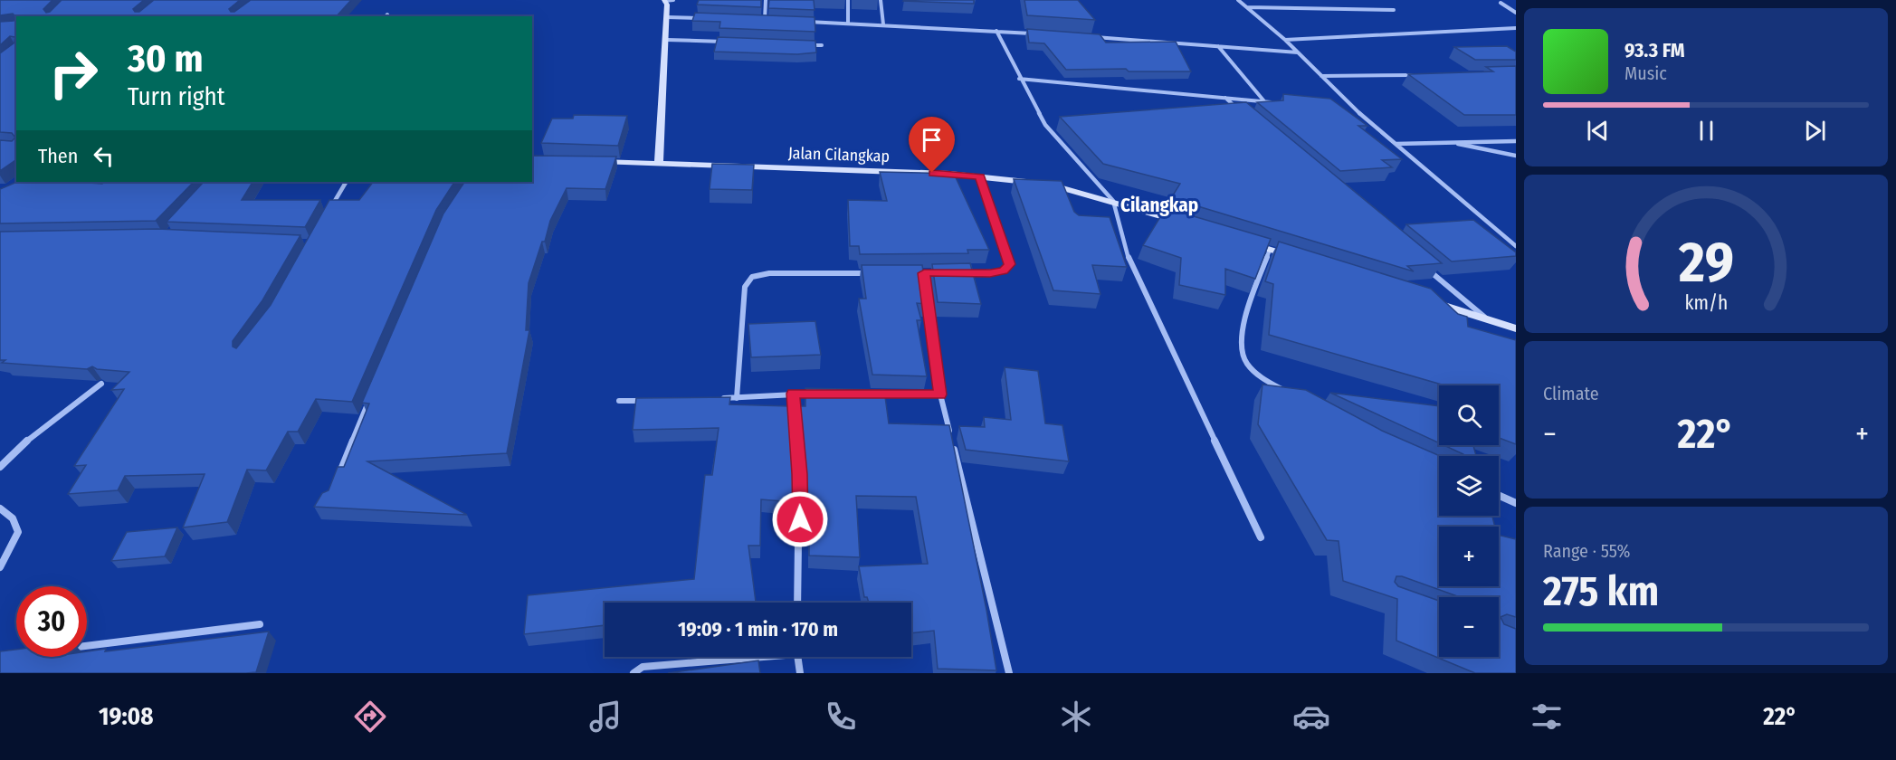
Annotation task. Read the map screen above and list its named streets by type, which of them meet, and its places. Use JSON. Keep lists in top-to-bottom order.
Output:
{
  "streets": {
    "street": ["Jalan Cilangkap"]
  },
  "districts": ["Cilangkap"],
  "page": {
    "turn": ["30 m", "Turn right"],
    "song": ["93.3 FM", "Music"],
    "then": "Then",
    "tile": [
      "Climate",
      ["Range · 55%", "275 km"]
    ],
    "map_buttons": ["+", "−"],
    "heat": ["−", "22°", "+"],
    "limit": "30",
    "trip": "19:09 · 1 min · 170 m",
    "tabs": ["19:08", "22°"],
    "gauge": ["29", "km/h"]
  }
}
